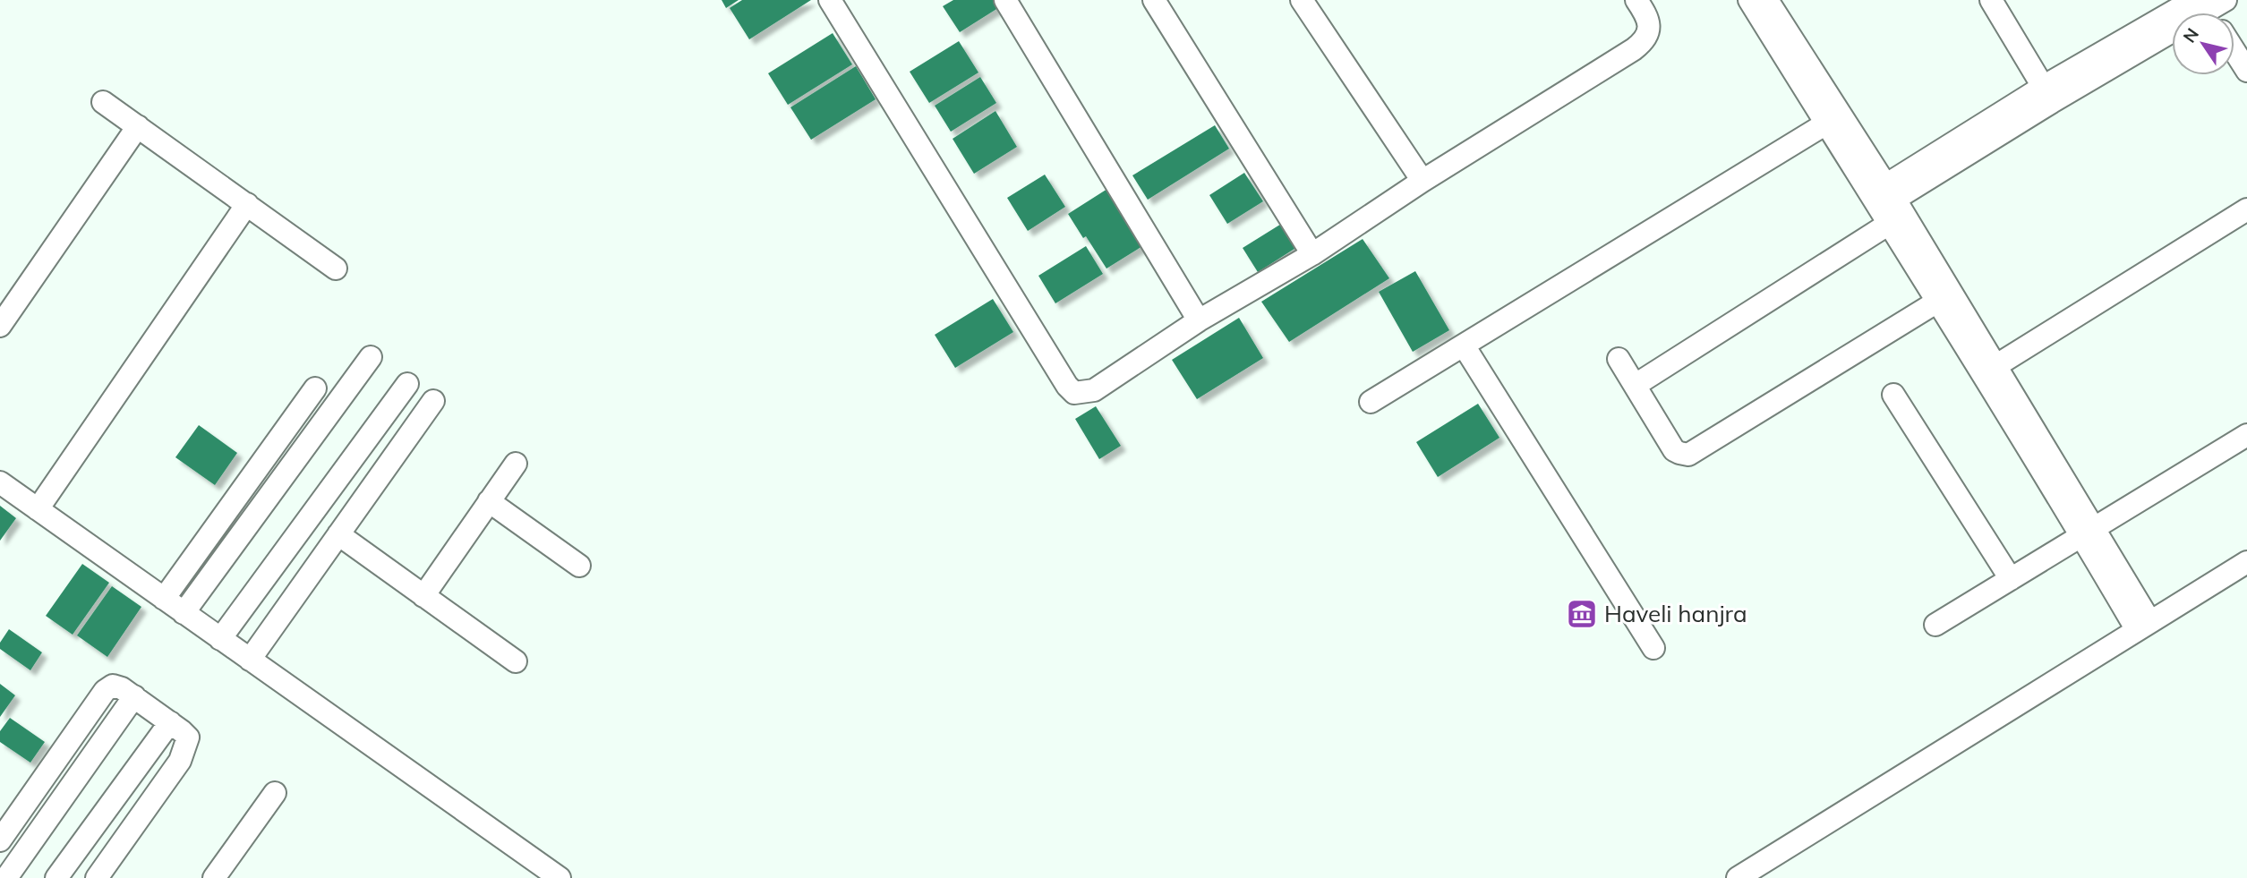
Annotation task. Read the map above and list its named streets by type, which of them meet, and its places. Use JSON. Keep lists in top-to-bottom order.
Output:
{
  "places": {
    "museum": ["Haveli hanjra"]
  },
  "north": "top left"
}
